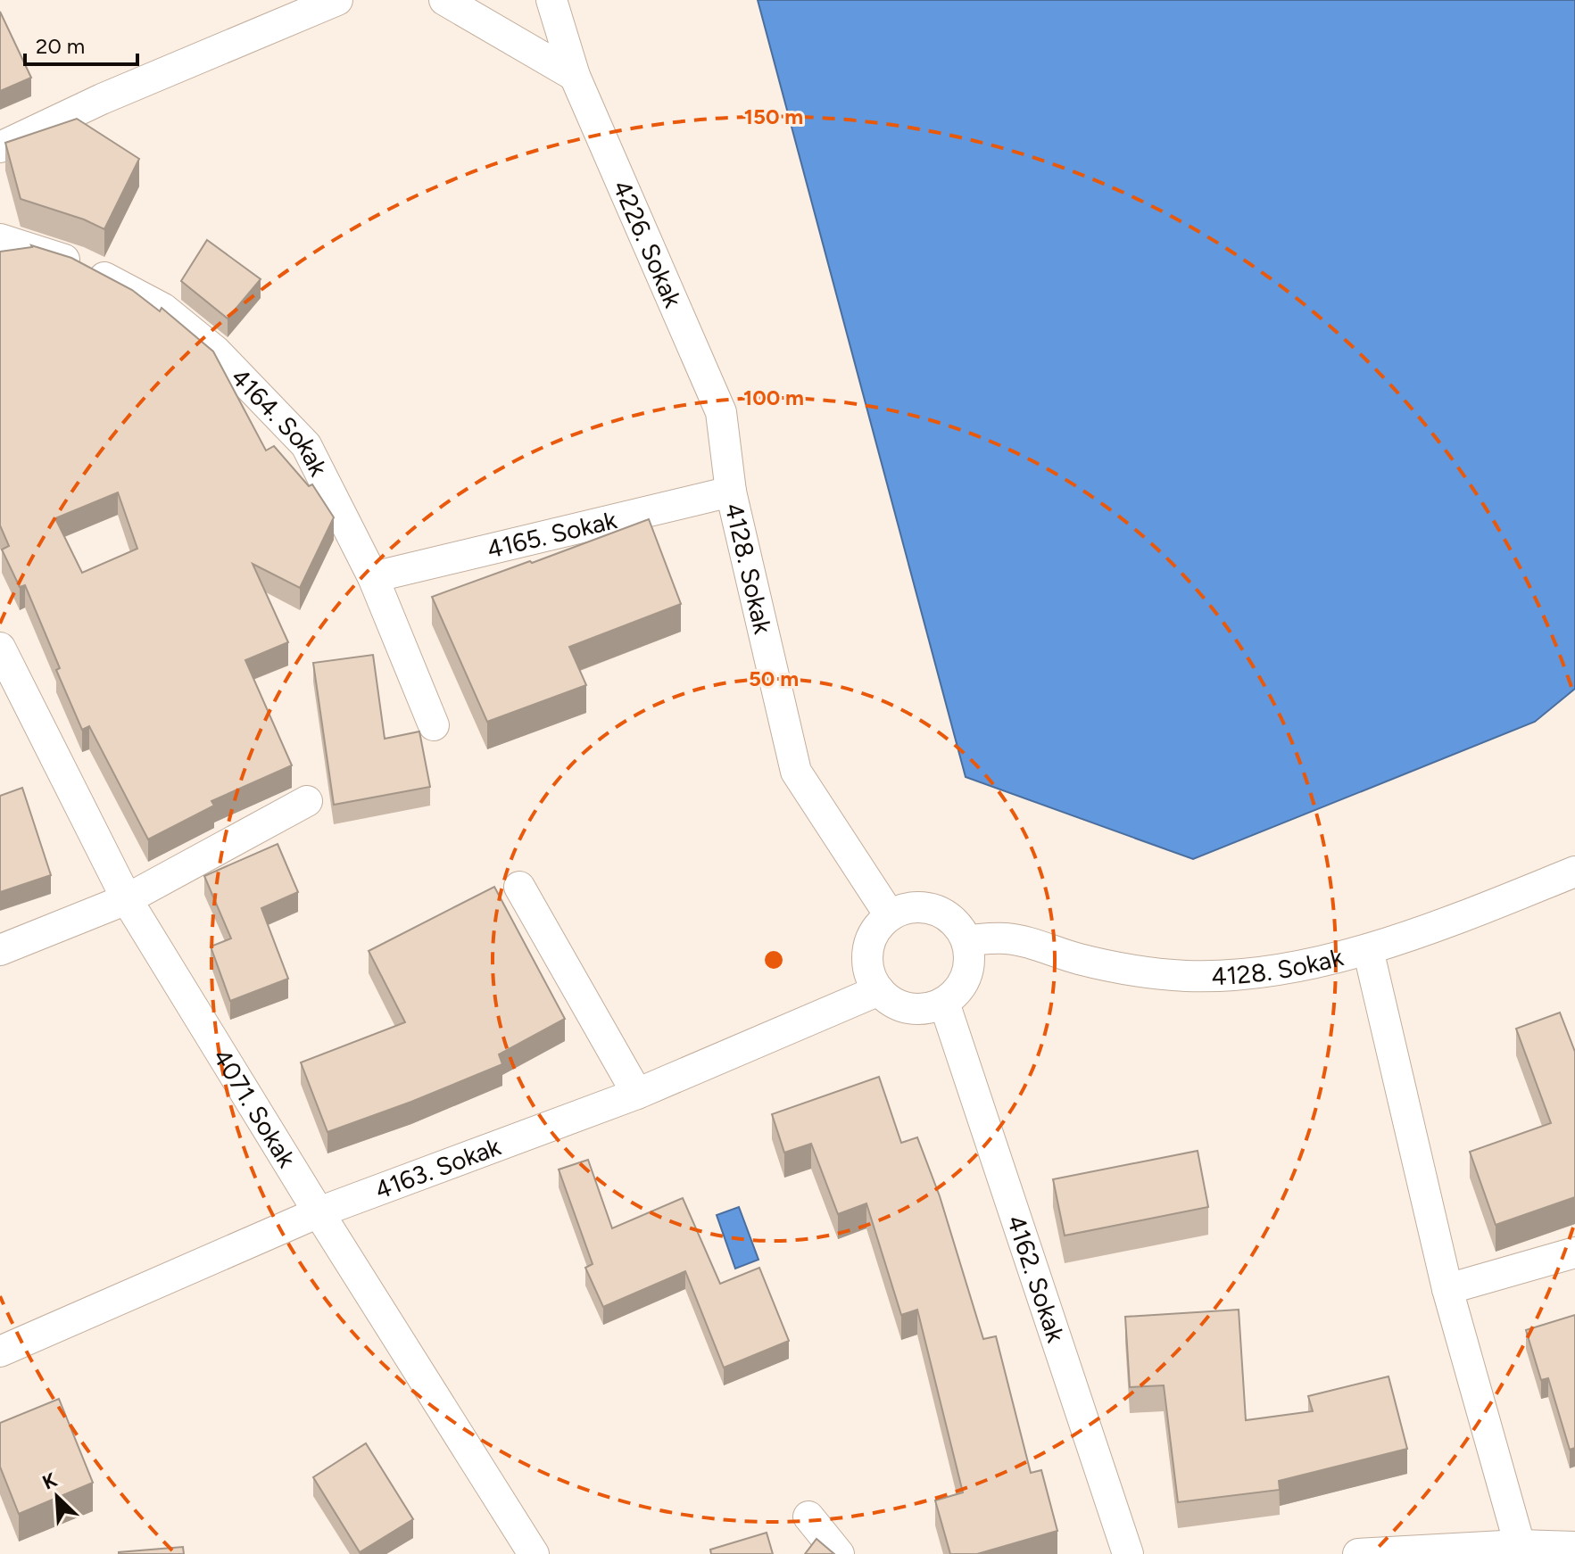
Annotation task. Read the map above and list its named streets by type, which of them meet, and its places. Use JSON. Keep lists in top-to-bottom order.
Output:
{
  "streets": {
    "street": [
      "4226. Sokak",
      "4164. Sokak",
      "4165. Sokak",
      "4128. Sokak",
      "4071. Sokak",
      "4163. Sokak",
      "4162. Sokak"
    ]
  },
  "crossings": [
    ["4226. Sokak", "4165. Sokak"],
    ["4226. Sokak", "4128. Sokak"],
    ["4164. Sokak", "4165. Sokak"],
    ["4165. Sokak", "4128. Sokak"],
    ["4128. Sokak", "4163. Sokak"],
    ["4128. Sokak", "4162. Sokak"],
    ["4071. Sokak", "4163. Sokak"],
    ["4163. Sokak", "4162. Sokak"]
  ],
  "scale_bar": "20 m",
  "north": "top left",
  "rings": ["150 m", "100 m", "50 m"]
}
